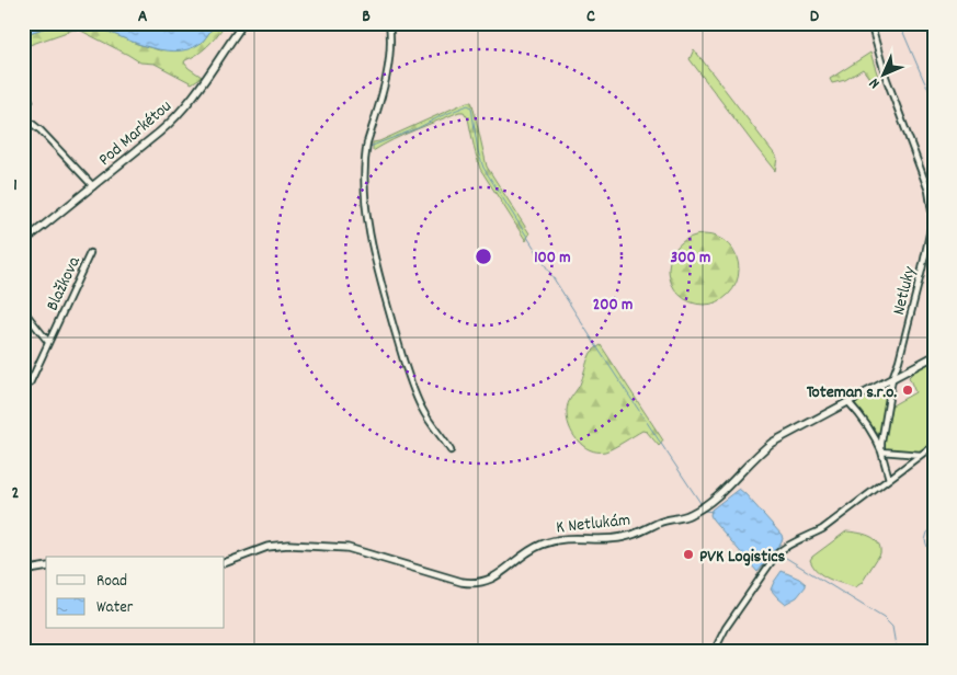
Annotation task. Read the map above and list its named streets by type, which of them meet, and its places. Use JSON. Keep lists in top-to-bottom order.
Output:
{
  "streets": {
    "street": [
      "Pod Markétou",
      "Blažkova",
      "Netluky",
      "K Netlukám"
    ]
  },
  "crossings": [
    ["Netluky", "K Netlukám"]
  ],
  "places": ["Toteman s.r.o.", "PVK Logistics"],
  "legend": ["Road", "Water"],
  "north": "bottom left",
  "grid": {
    "columns": [
      "A",
      "B",
      "C",
      "D"
    ],
    "rows": ["1", "2"]
  },
  "rings": ["100 m", "300 m", "200 m"]
}
